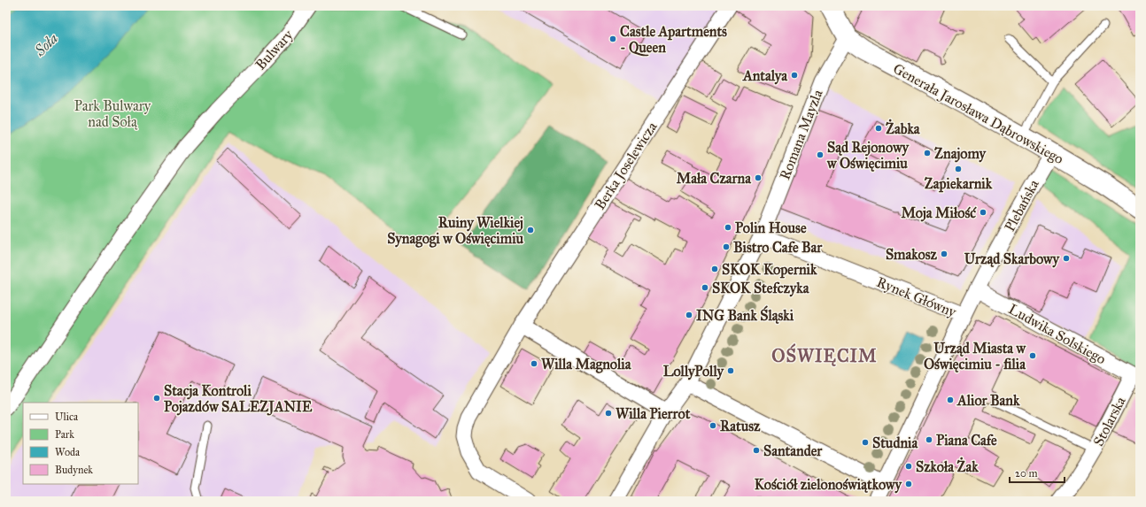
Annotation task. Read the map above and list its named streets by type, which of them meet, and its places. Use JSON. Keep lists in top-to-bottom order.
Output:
{
  "streets": {
    "street": [
      "Bulwary",
      "Generała Jarosława Dąbrowskiego",
      "Romana Mayzla",
      "Berka Joselewicza",
      "Plebańska",
      "Rynek Główny",
      "Ludwika Solskiego",
      "Stolarska"
    ]
  },
  "crossings": [
    ["Generała Jarosława Dąbrowskiego", "Romana Mayzla"],
    ["Generała Jarosława Dąbrowskiego", "Plebańska"],
    ["Romana Mayzla", "Rynek Główny"],
    ["Plebańska", "Rynek Główny"],
    ["Plebańska", "Ludwika Solskiego"],
    ["Ludwika Solskiego", "Stolarska"]
  ],
  "districts": ["OŚWIĘCIM"],
  "water": ["Soła"],
  "parks": ["Park Bulwary nad Sołą"],
  "places": [
    "Castle Apartments - Queen",
    "Antalya",
    "Żabka",
    "Znajomy",
    "Sąd Rejonowy w Oświęcimiu",
    "Zapiekarnik",
    "Mała Czarna",
    "Moja Miłość",
    "Polin House",
    "Ruiny Wielkiej Synagogi w Oświęcimiu",
    "Bistro Cafe Bar",
    "Smakosz",
    "Urząd Skarbowy",
    "SKOK Kopernik",
    "SKOK Stefczyka",
    "ING Bank Śląski",
    "Urząd Miasta w Oświęcimiu - filia",
    "Willa Magnolia",
    "LollyPolly",
    "Stacja Kontroli Pojazdów SALEZJANIE",
    "Alior Bank",
    "Willa Pierrot",
    "Ratusz",
    "Piana Cafe",
    "Studnia",
    "Santander",
    "Szkoła Żak",
    "Kościół zielonoświątkowy"
  ],
  "legend": [
    "Ulica",
    "Park",
    "Woda",
    "Budynek"
  ],
  "scale_bar": "20 m"
}
